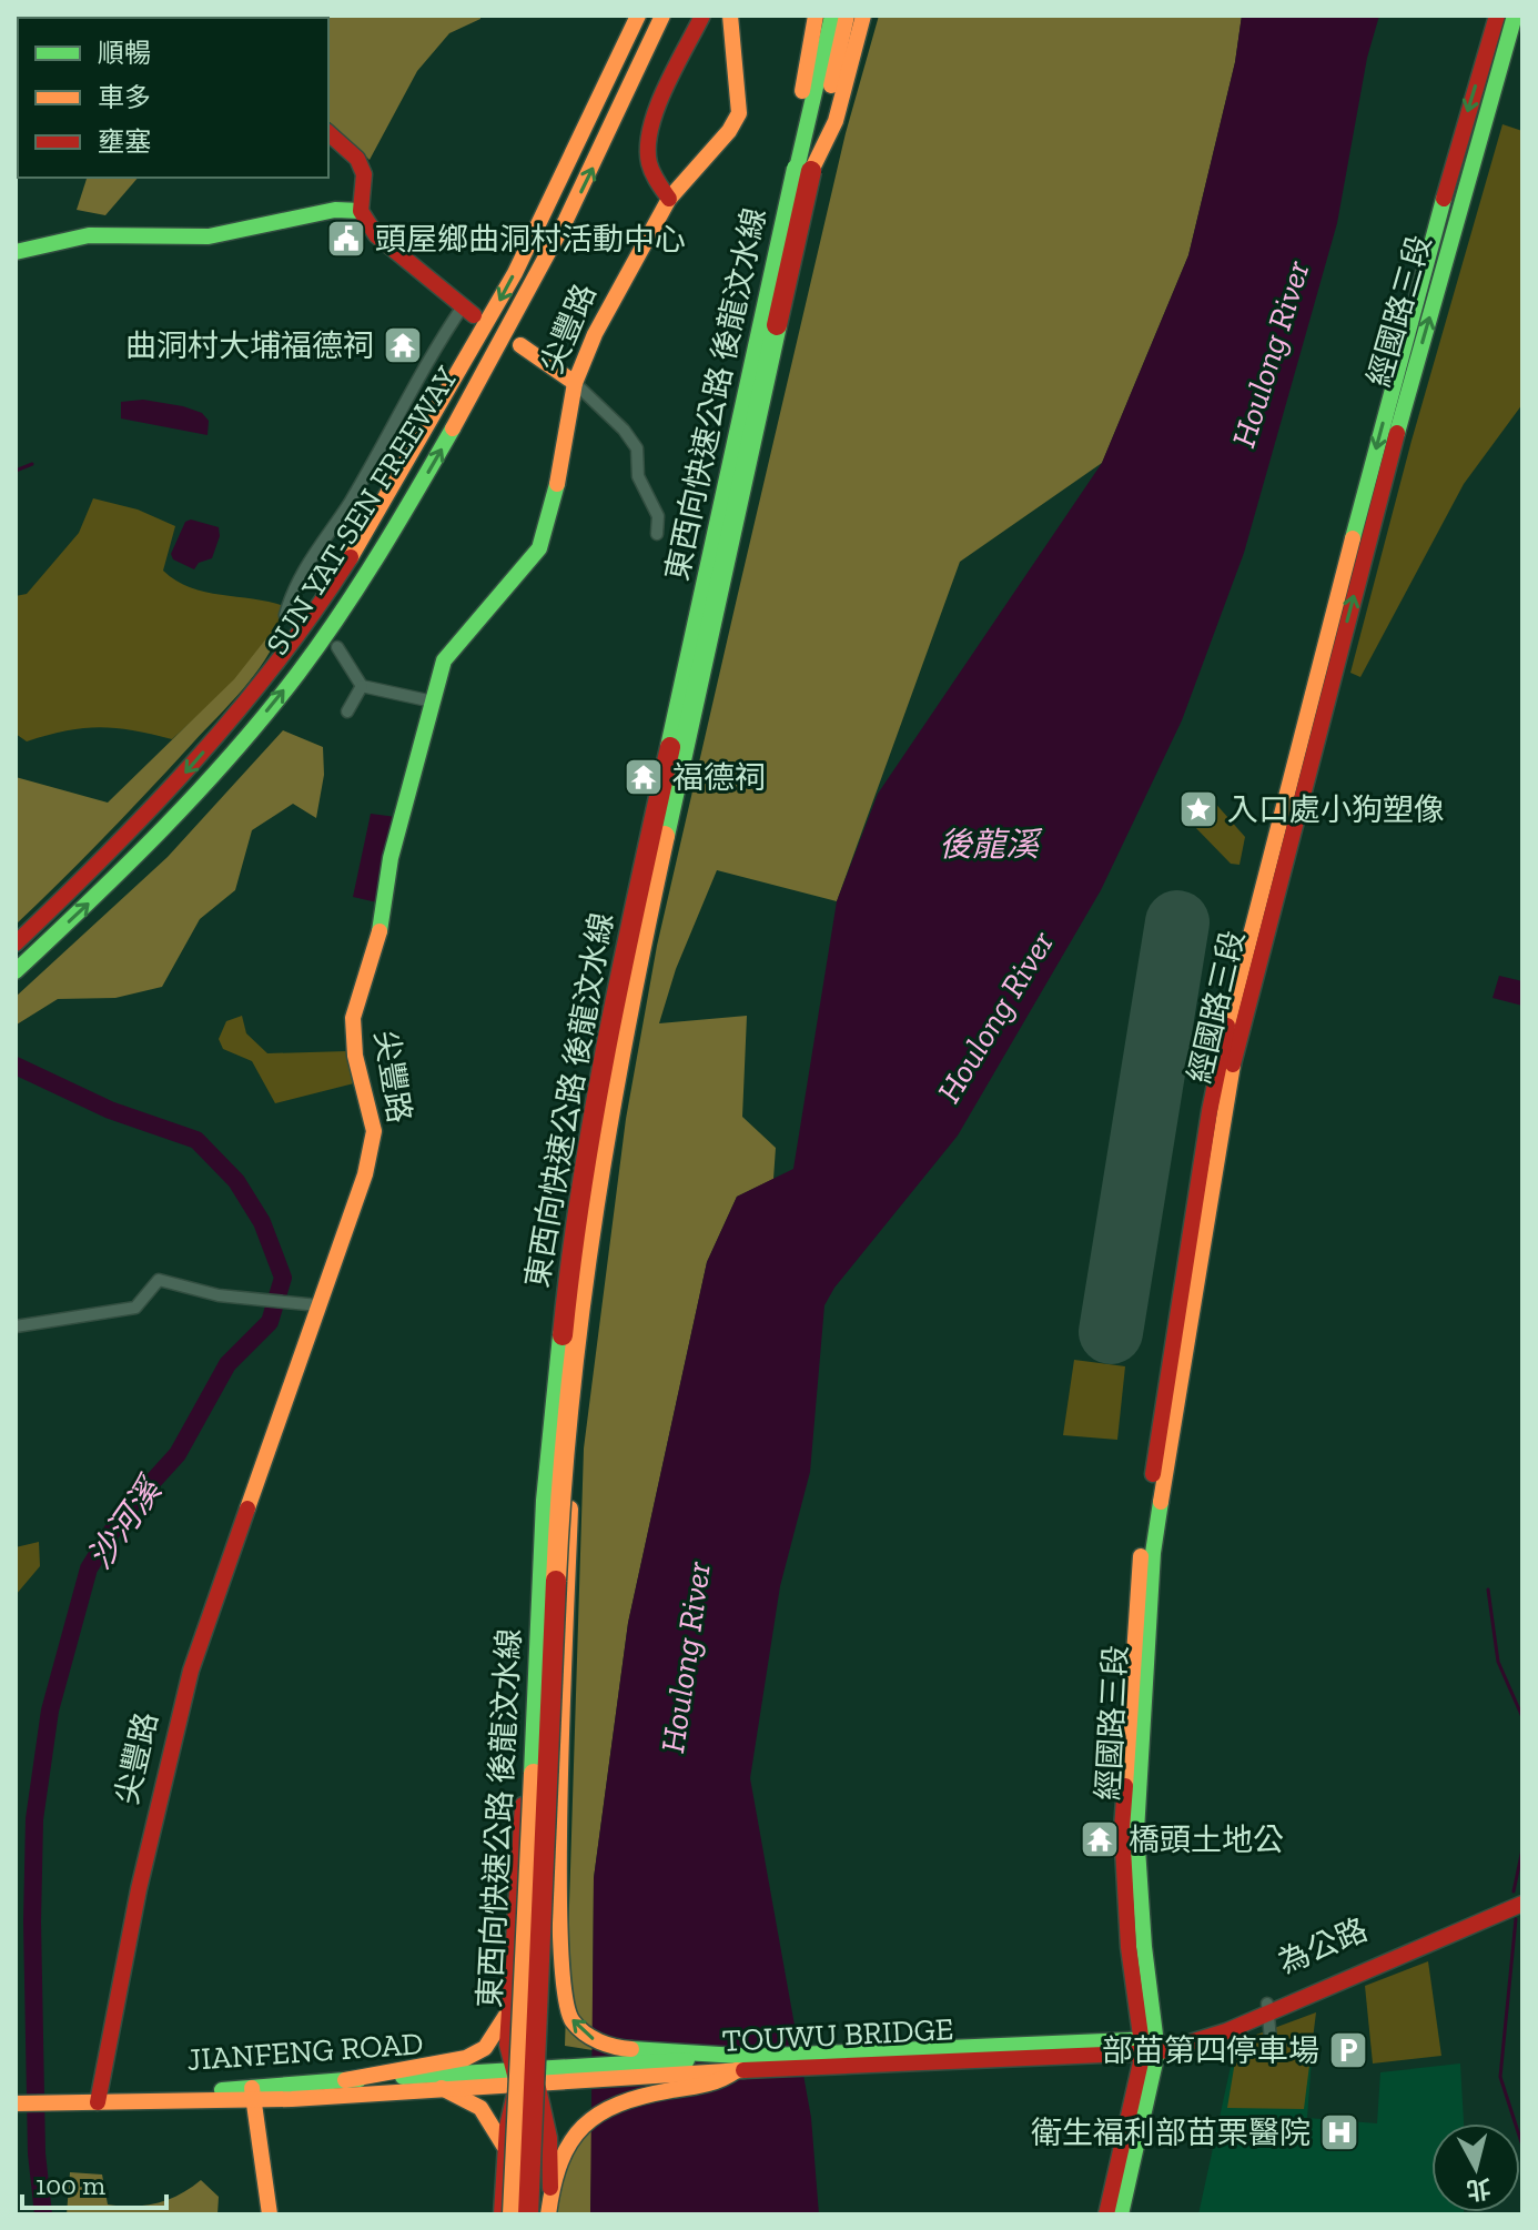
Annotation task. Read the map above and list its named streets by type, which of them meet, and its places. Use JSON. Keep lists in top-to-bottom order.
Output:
{
  "streets": {
    "main road": [
      "經國路三段",
      "尖豐路",
      "東西向快速公路 後龍汶水線",
      "SUN YAT-SEN FREEWAY",
      "為公路",
      "TOUWU BRIDGE",
      "JIANFENG ROAD"
    ]
  },
  "crossings": [
    ["經國路三段", "為公路"],
    ["經國路三段", "TOUWU BRIDGE"],
    ["尖豐路", "JIANFENG ROAD"],
    ["為公路", "TOUWU BRIDGE"],
    ["TOUWU BRIDGE", "JIANFENG ROAD"]
  ],
  "water": ["Houlong River", "後龍溪", "沙河溪"],
  "places": {
    "public building": ["頭屋鄉曲洞村活動中心"],
    "temple": ["曲洞村大埔福德祠", "福德祠", "橋頭土地公"],
    "place": ["入口處小狗塑像"],
    "parking": ["部苗第四停車場"],
    "hospital": ["衛生福利部苗栗醫院"]
  },
  "legend": ["順暢", "車多", "壅塞"],
  "scale_bar": "100 m",
  "north": "bottom"
}
